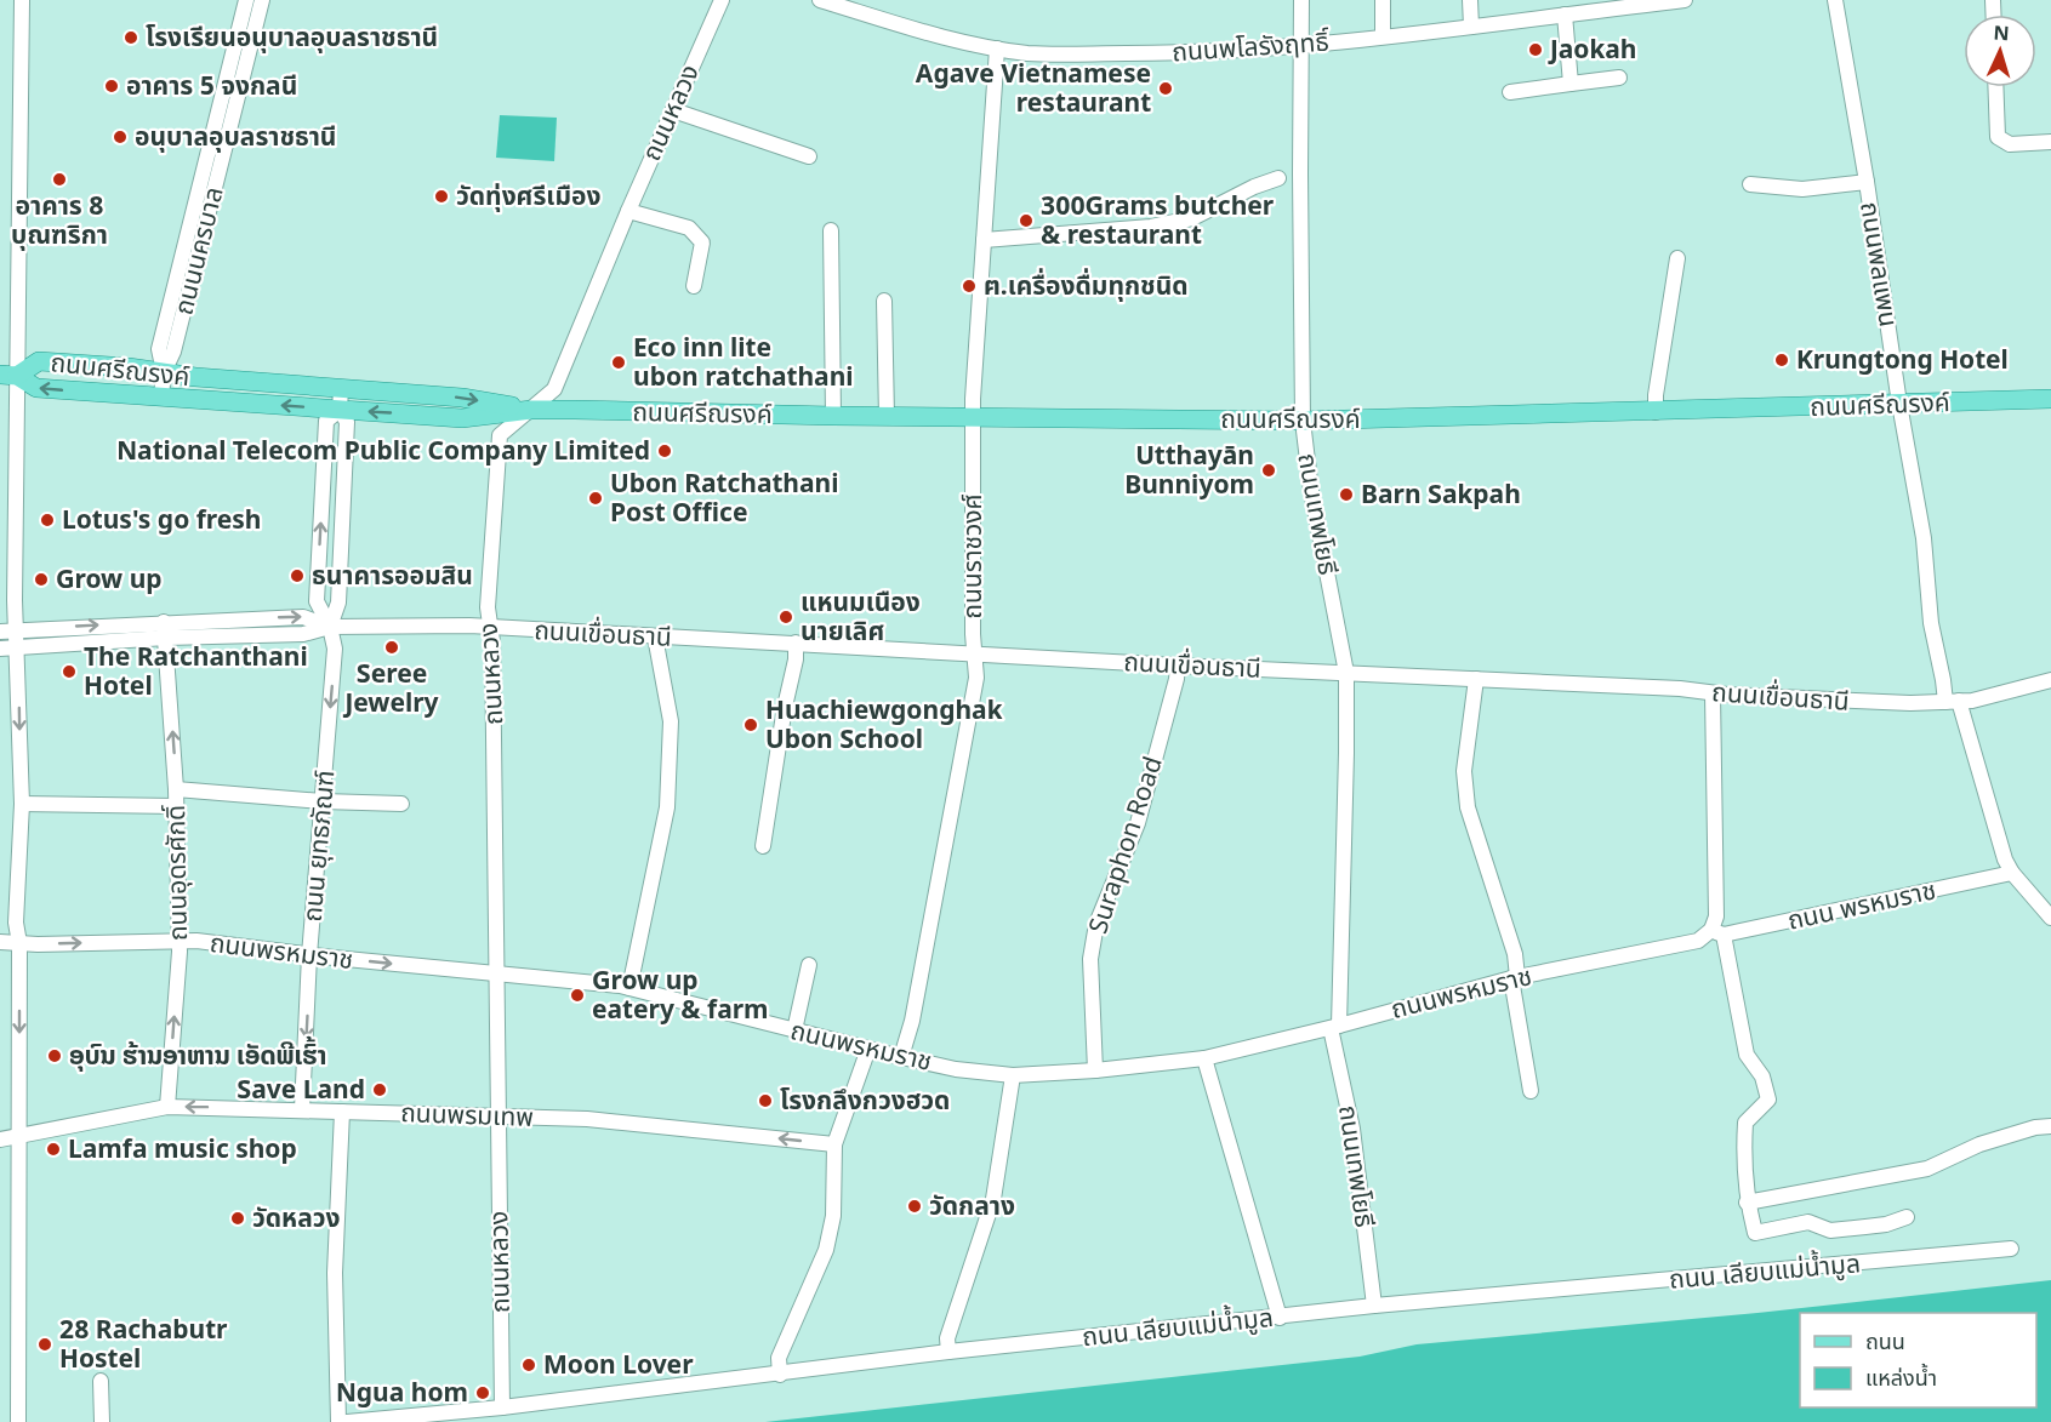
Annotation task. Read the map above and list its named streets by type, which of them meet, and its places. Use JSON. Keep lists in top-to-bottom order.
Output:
{
  "streets": {
    "main road": ["ถนนศรีณรงค์"],
    "street": [
      "ถนนพโลรังฤทธิ์",
      "ถนนหลวง",
      "ถนนนครบาล",
      "ถนนพลแพน",
      "ถนนเทพโยธี",
      "ถนนราชวงศ์",
      "ถนนเขื่อนธานี",
      "Suraphon Road",
      "ถนน ยุทธภัณฑ์",
      "ถนนอุดรศักดิ์",
      "ถนน พรหมราช",
      "ถนนพรหมราช",
      "ถนนพรมเทพ",
      "ถนน เลียบแม่น้ำมูล"
    ]
  },
  "crossings": [
    ["ถนนพโลรังฤทธิ์", "ถนนเทพโยธี"],
    ["ถนนพโลรังฤทธิ์", "ถนนราชวงศ์"],
    ["ถนนหลวง", "ถนนศรีณรงค์"],
    ["ถนนหลวง", "ถนนเขื่อนธานี"],
    ["ถนนหลวง", "ถนนพรหมราช"],
    ["ถนนหลวง", "ถนนพรมเทพ"],
    ["ถนนหลวง", "ถนน เลียบแม่น้ำมูล"],
    ["ถนนนครบาล", "ถนนศรีณรงค์"],
    ["ถนนพลแพน", "ถนนศรีณรงค์"],
    ["ถนนพลแพน", "ถนนเขื่อนธานี"],
    ["ถนนพลแพน", "ถนน พรหมราช"],
    ["ถนนศรีณรงค์", "ถนนเทพโยธี"],
    ["ถนนศรีณรงค์", "ถนนราชวงศ์"],
    ["ถนนเทพโยธี", "ถนนเขื่อนธานี"],
    ["ถนนเทพโยธี", "ถนนพรหมราช"],
    ["ถนนเทพโยธี", "ถนน เลียบแม่น้ำมูล"],
    ["ถนนราชวงศ์", "ถนนเขื่อนธานี"],
    ["ถนนราชวงศ์", "ถนนพรหมราช"],
    ["ถนนเขื่อนธานี", "Suraphon Road"],
    ["ถนนเขื่อนธานี", "ถนน ยุทธภัณฑ์"],
    ["ถนนเขื่อนธานี", "ถนนอุดรศักดิ์"],
    ["Suraphon Road", "ถนนพรหมราช"],
    ["ถนน ยุทธภัณฑ์", "ถนนพรหมราช"],
    ["ถนน ยุทธภัณฑ์", "ถนนพรมเทพ"],
    ["ถนนอุดรศักดิ์", "ถนนพรหมราช"],
    ["ถนนอุดรศักดิ์", "ถนนพรมเทพ"],
    ["ถนน พรหมราช", "ถนนพรหมราช"]
  ],
  "one_way": ["ถนน ยุทธภัณฑ์", "ถนนอุดรศักดิ์", "ถนนพรมเทพ"],
  "places": [
    "โรงเรียนอนุบาลอุบลราชธานี",
    "Jaokah",
    "อาคาร 5 จงกลนี",
    "Agave Vietnamese restaurant",
    "อนุบาลอุบลราชธานี",
    "อาคาร 8 บุณฑริกา",
    "วัดทุ่งศรีเมือง",
    "300Grams butcher & restaurant",
    "ฅ.เครื่องดื่มทุกชนิด",
    "Krungtong Hotel",
    "Eco inn lite ubon ratchathani",
    "National Telecom Public Company Limited",
    "Utthayān Bunniyom",
    "Barn Sakpah",
    "Ubon Ratchathani Post Office",
    "Lotus's go fresh",
    "ธนาคารออมสิน",
    "Grow up",
    "แหนมเนือง นายเลิศ",
    "Seree Jewelry",
    "The Ratchanthani Hotel",
    "Huachiewgonghak Ubon School",
    "Grow up eatery & farm",
    "ອຸບົນ ຮ້ານອາຫານ ເອັດພີເຮົ້າ",
    "Save Land",
    "โรงกลึงกวงฮวด",
    "Lamfa music shop",
    "วัดกลาง",
    "วัดหลวง",
    "28 Rachabutr Hostel",
    "Moon Lover",
    "Ngua hom"
  ],
  "legend": ["ถนน", "แหล่งน้ำ"],
  "north": "top"
}
